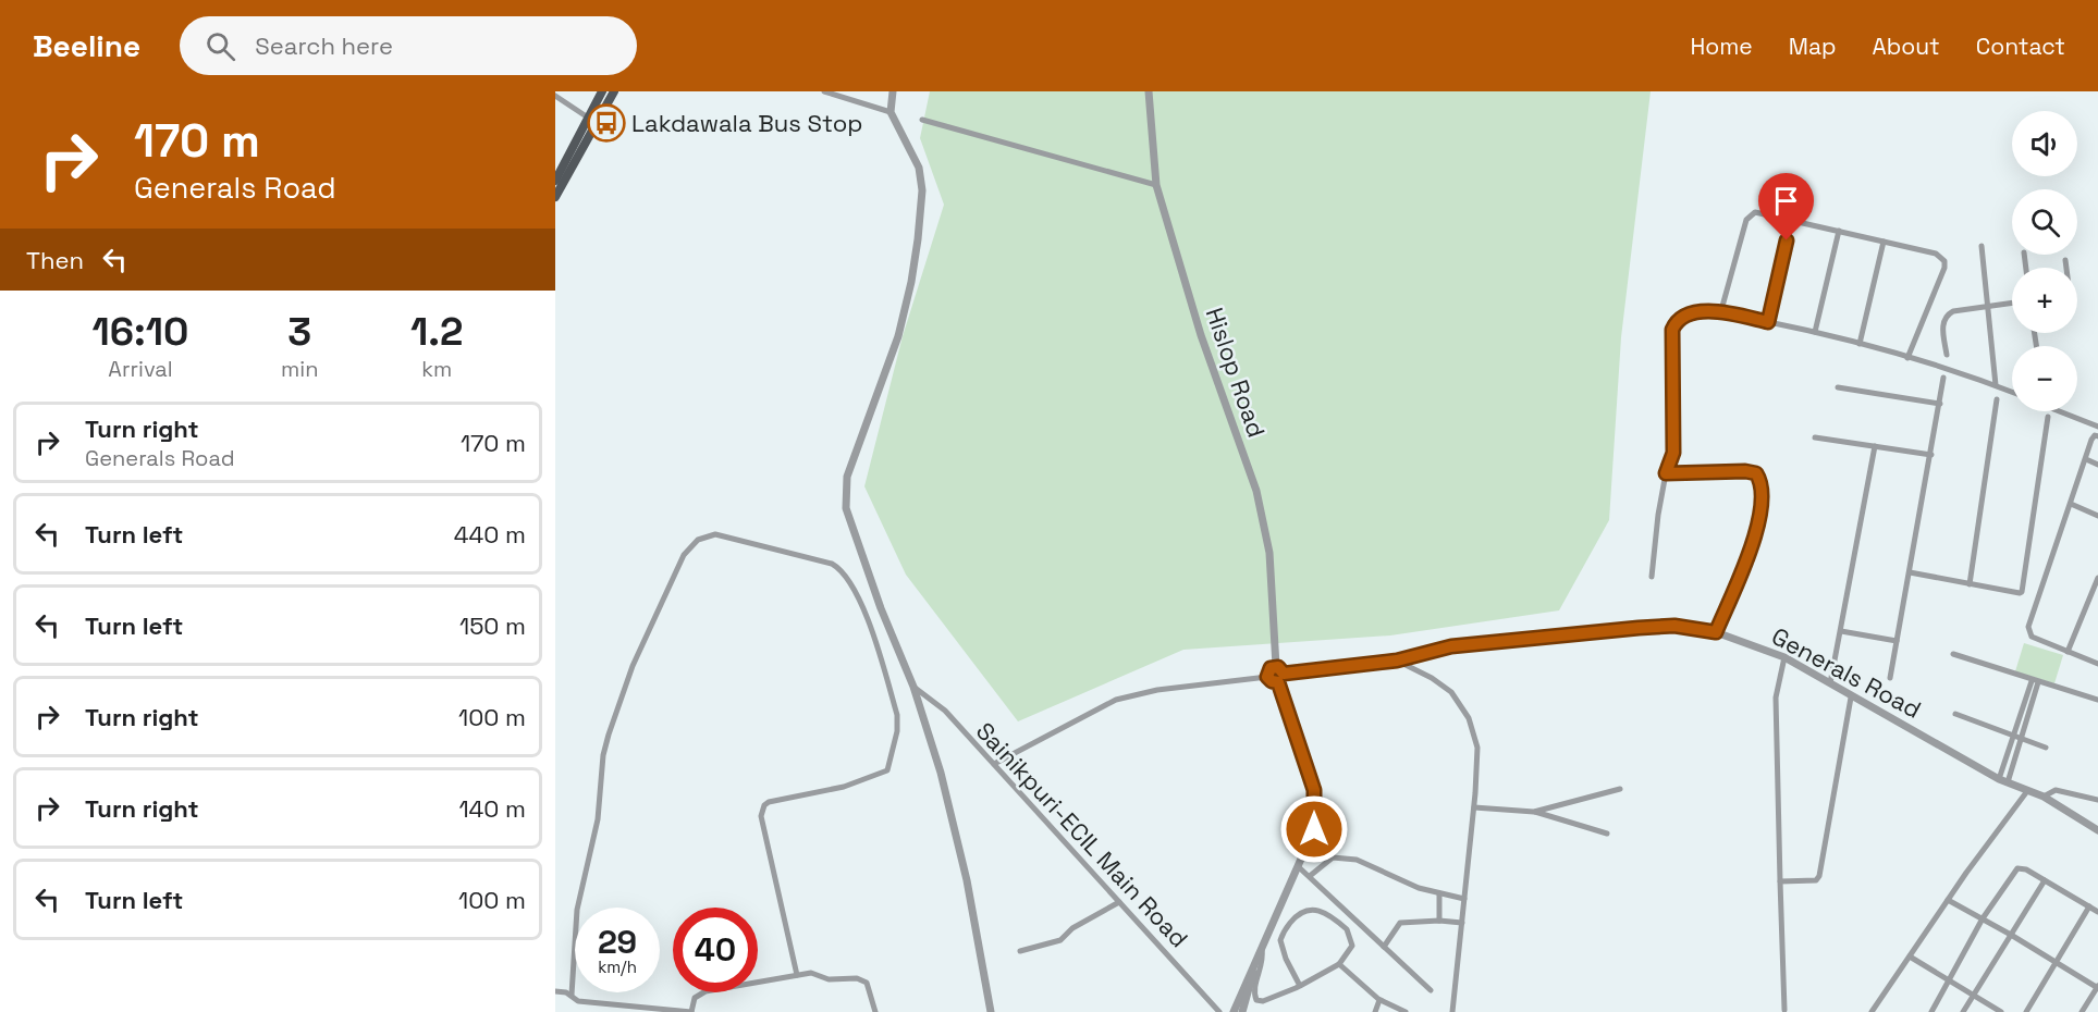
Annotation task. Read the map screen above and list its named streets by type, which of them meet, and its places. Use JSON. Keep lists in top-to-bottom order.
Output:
{
  "streets": {
    "street": ["Hislop Road", "Generals Road", "Sainikpuri-ECIL Main Road"]
  },
  "crossings": [
    ["Hislop Road", "Generals Road"]
  ],
  "places": {
    "bus stop": ["Lakdawala Bus Stop"]
  },
  "page": {
    "header": "Beeline",
    "search": "Search here",
    "nav": [
      "Home",
      "Map",
      "About",
      "Contact"
    ],
    "turn": ["170 m", "Generals Road"],
    "map_buttons": ["+", "−"],
    "then": "Then",
    "eta": [
      "16:10",
      "Arrival",
      "3",
      "min",
      "1.2",
      "km"
    ],
    "list": [
      {
        "name": "Turn right",
        "note": "Generals Road",
        "value": "170 m"
      },
      {
        "name": "Turn left",
        "value": "440 m"
      },
      {
        "name": "Turn left",
        "value": "150 m"
      },
      {
        "name": "Turn right",
        "value": "100 m"
      },
      {
        "name": "Turn right",
        "value": "140 m"
      },
      {
        "name": "Turn left",
        "value": "100 m"
      }
    ],
    "speed": "29 km/h",
    "limit": "40"
  }
}
